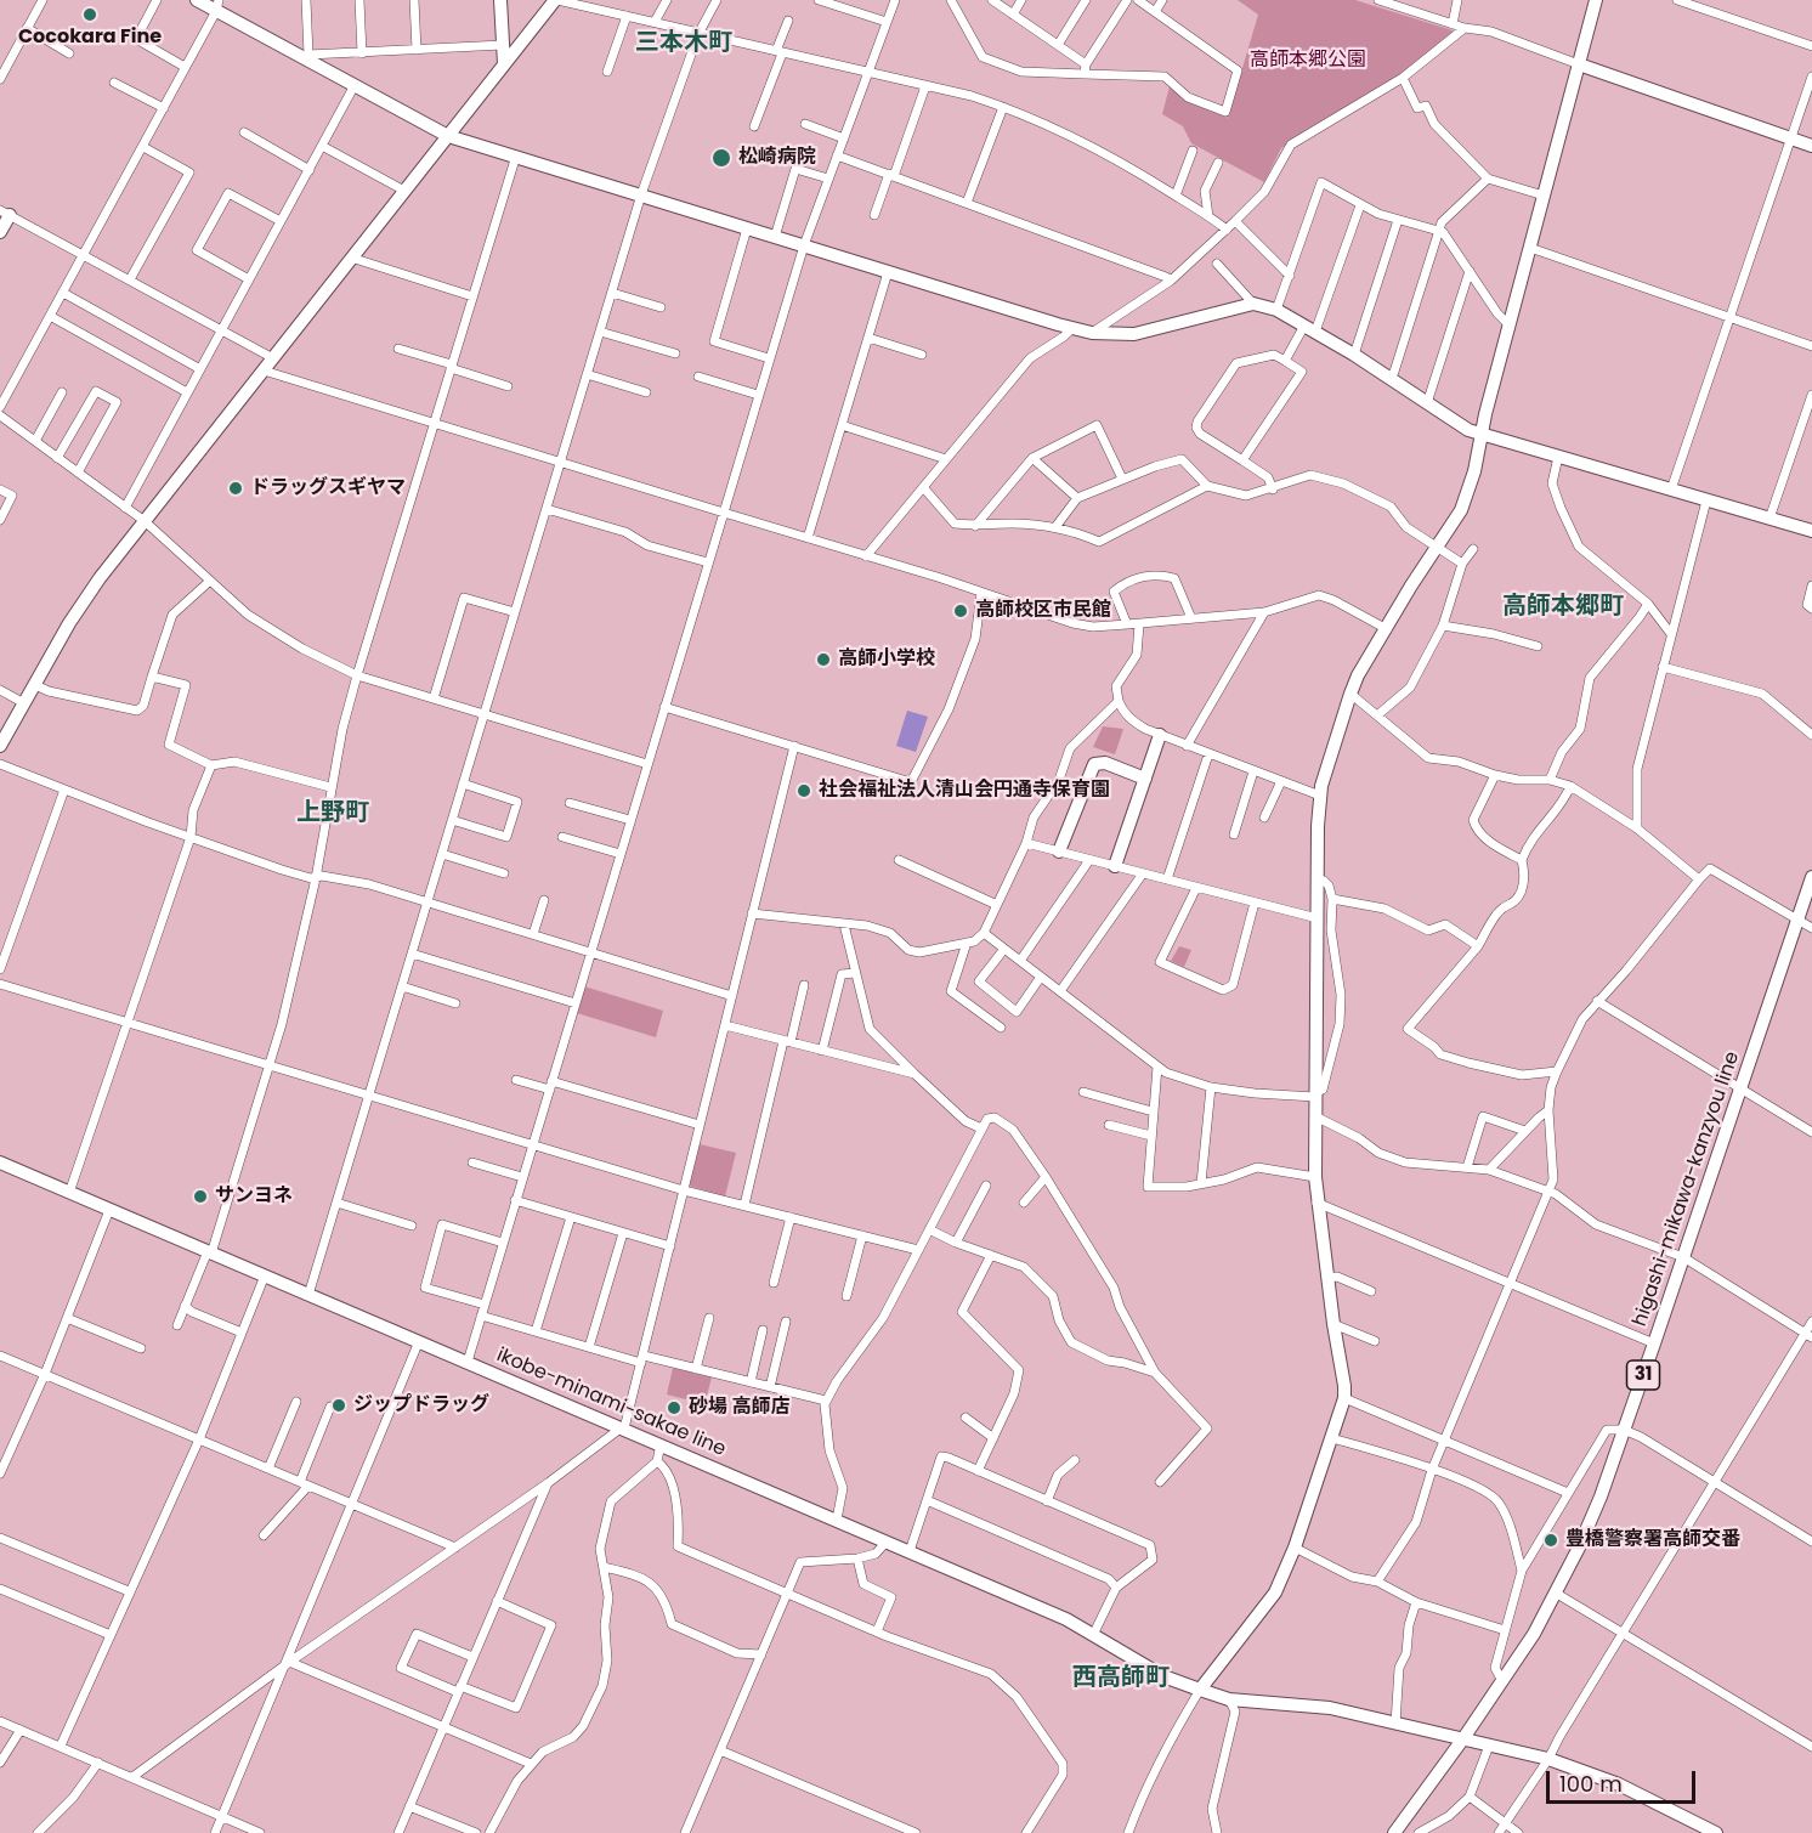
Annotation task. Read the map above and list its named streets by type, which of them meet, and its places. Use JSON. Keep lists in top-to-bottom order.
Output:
{
  "streets": {
    "street": ["higashi-mikawa-kanzyou line", "31", "ikobe-minami-sakae line"]
  },
  "districts": [
    "三本木町",
    "高師本郷町",
    "上野町",
    "西高師町"
  ],
  "parks": ["高師本郷公園"],
  "places": [
    "Cocokara Fine",
    "松崎病院",
    "ドラッグスギヤマ",
    "高師校区市民館",
    "高師小学校",
    "社会福祉法人清山会円通寺保育園",
    "サンヨネ",
    "ジップドラッグ",
    "砂場 高師店",
    "豊橋警察署高師交番"
  ],
  "scale_bar": "100 m"
}
